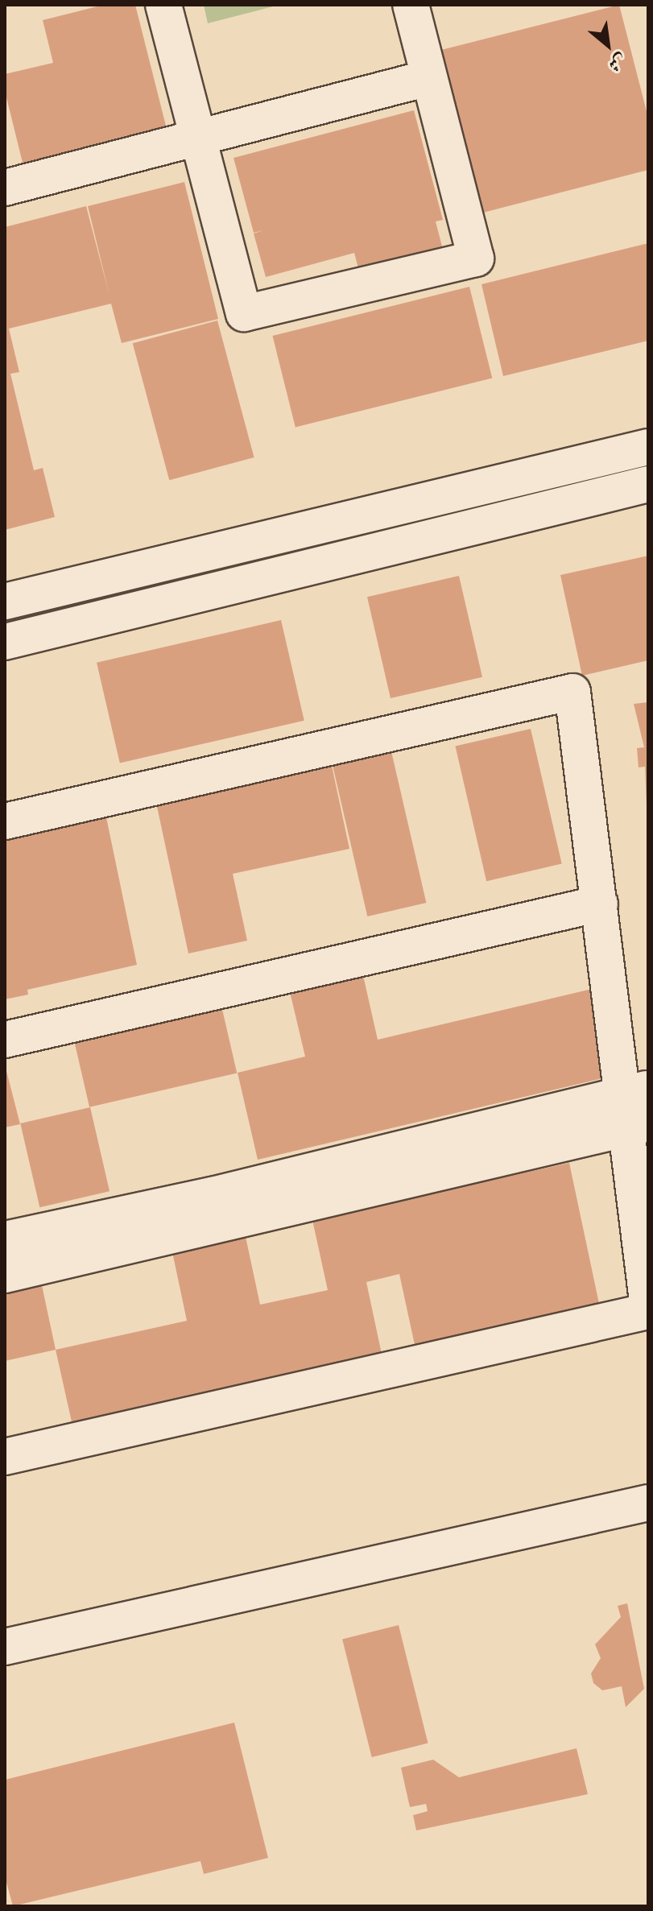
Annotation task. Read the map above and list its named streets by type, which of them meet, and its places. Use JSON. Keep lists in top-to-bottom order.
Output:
{
  "north": "bottom right"
}
